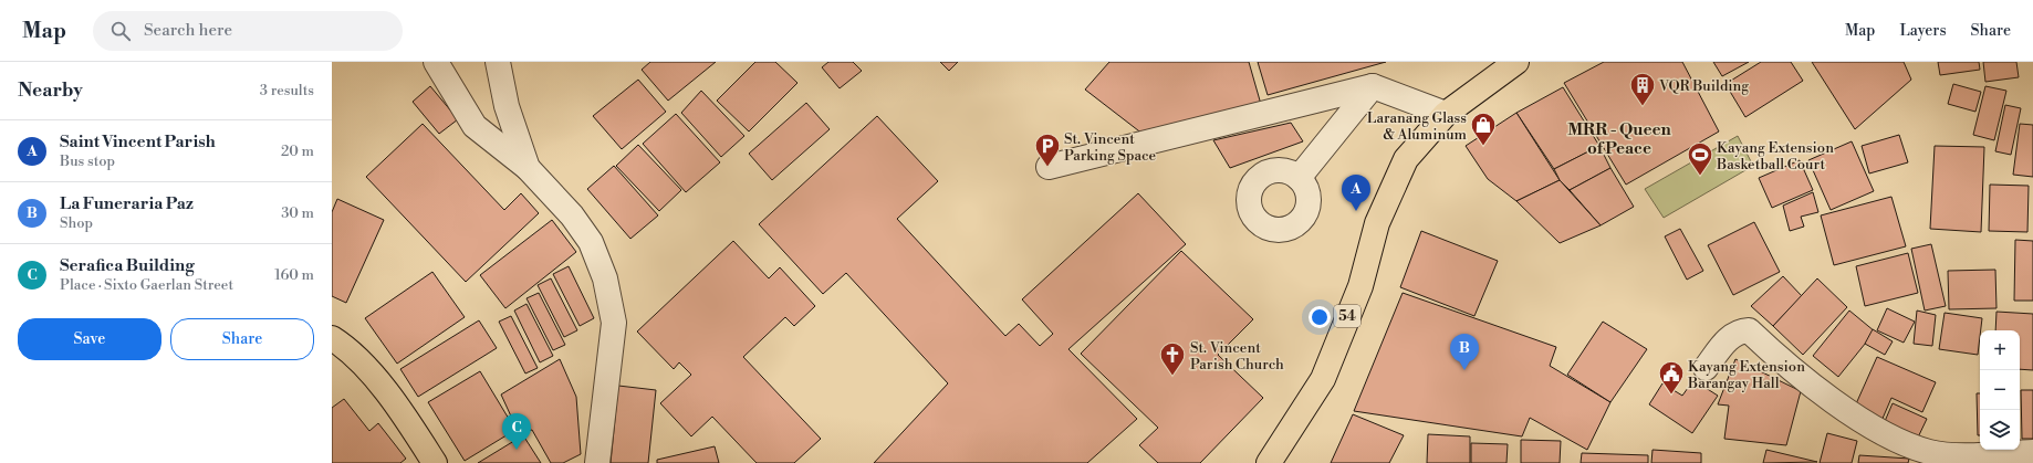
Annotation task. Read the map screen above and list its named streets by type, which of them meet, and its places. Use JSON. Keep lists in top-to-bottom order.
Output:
{
  "streets": {
    "main road": ["54"]
  },
  "districts": ["MRR - Queen of Peace"],
  "places": {
    "building": ["VQR Building"],
    "shop": ["Laranang Glass & Aluminum"],
    "parking": ["St. Vincent Parking Space"],
    "sports": ["Kayang Extension Basketball Court"],
    "church": ["St. Vincent Parish Church"],
    "public building": ["Kayang Extension Barangay Hall"]
  },
  "page": {
    "header": "Map",
    "search": "Search here",
    "nav": ["Map", "Layers", "Share"],
    "heading": ["Nearby", "3 results"],
    "list": [
      {
        "mark": "A",
        "name": "Saint Vincent Parish",
        "note": "Bus stop",
        "value": "20 m"
      },
      {
        "mark": "B",
        "name": "La Funeraria Paz",
        "note": "Shop",
        "value": "30 m"
      },
      {
        "mark": "C",
        "name": "Serafica Building",
        "note": "Place · Sixto Gaerlan Street",
        "value": "160 m"
      }
    ],
    "pins": ["A", "B", "C"],
    "buttons": ["Save", "Share"],
    "map_buttons": ["+", "−"]
  }
}
